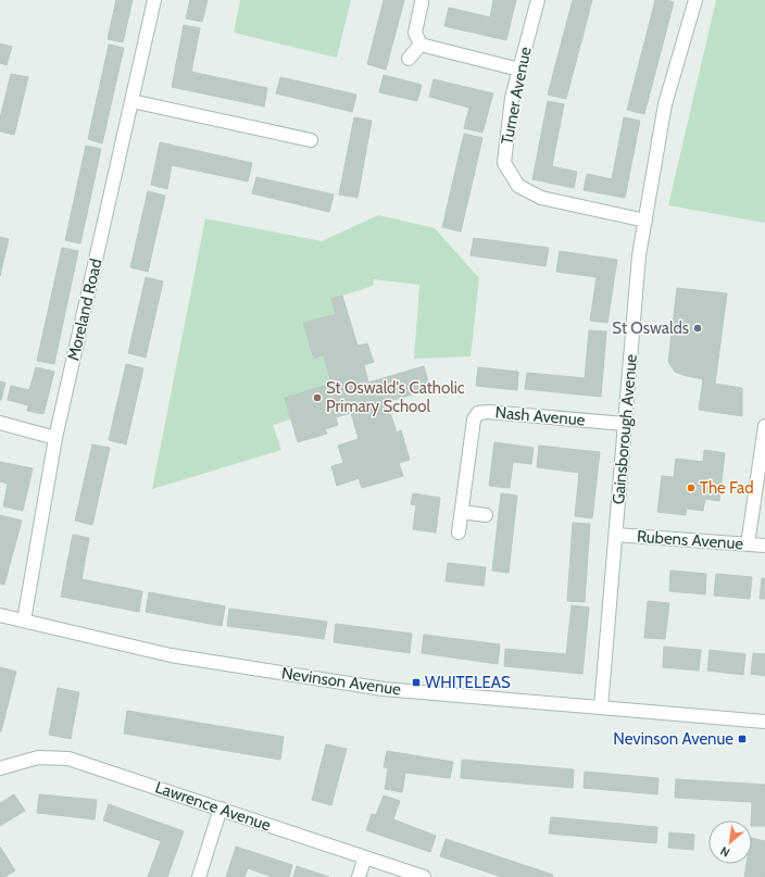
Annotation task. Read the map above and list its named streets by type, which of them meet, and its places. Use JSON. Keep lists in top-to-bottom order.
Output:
{
  "streets": {
    "street": [
      "Turner Avenue",
      "Moreland Road",
      "Nash Avenue",
      "Gainsborough Avenue",
      "Rubens Avenue",
      "Nevinson Avenue",
      "Lawrence Avenue"
    ]
  },
  "crossings": [
    ["Turner Avenue", "Gainsborough Avenue"],
    ["Moreland Road", "Nevinson Avenue"],
    ["Nash Avenue", "Gainsborough Avenue"],
    ["Gainsborough Avenue", "Rubens Avenue"],
    ["Gainsborough Avenue", "Nevinson Avenue"]
  ],
  "places": {
    "other": ["St Oswalds", "St Oswald's Catholic Primary School", "The Fad"],
    "transit": ["WHITELEAS", "Nevinson Avenue"]
  },
  "north": "bottom left"
}
